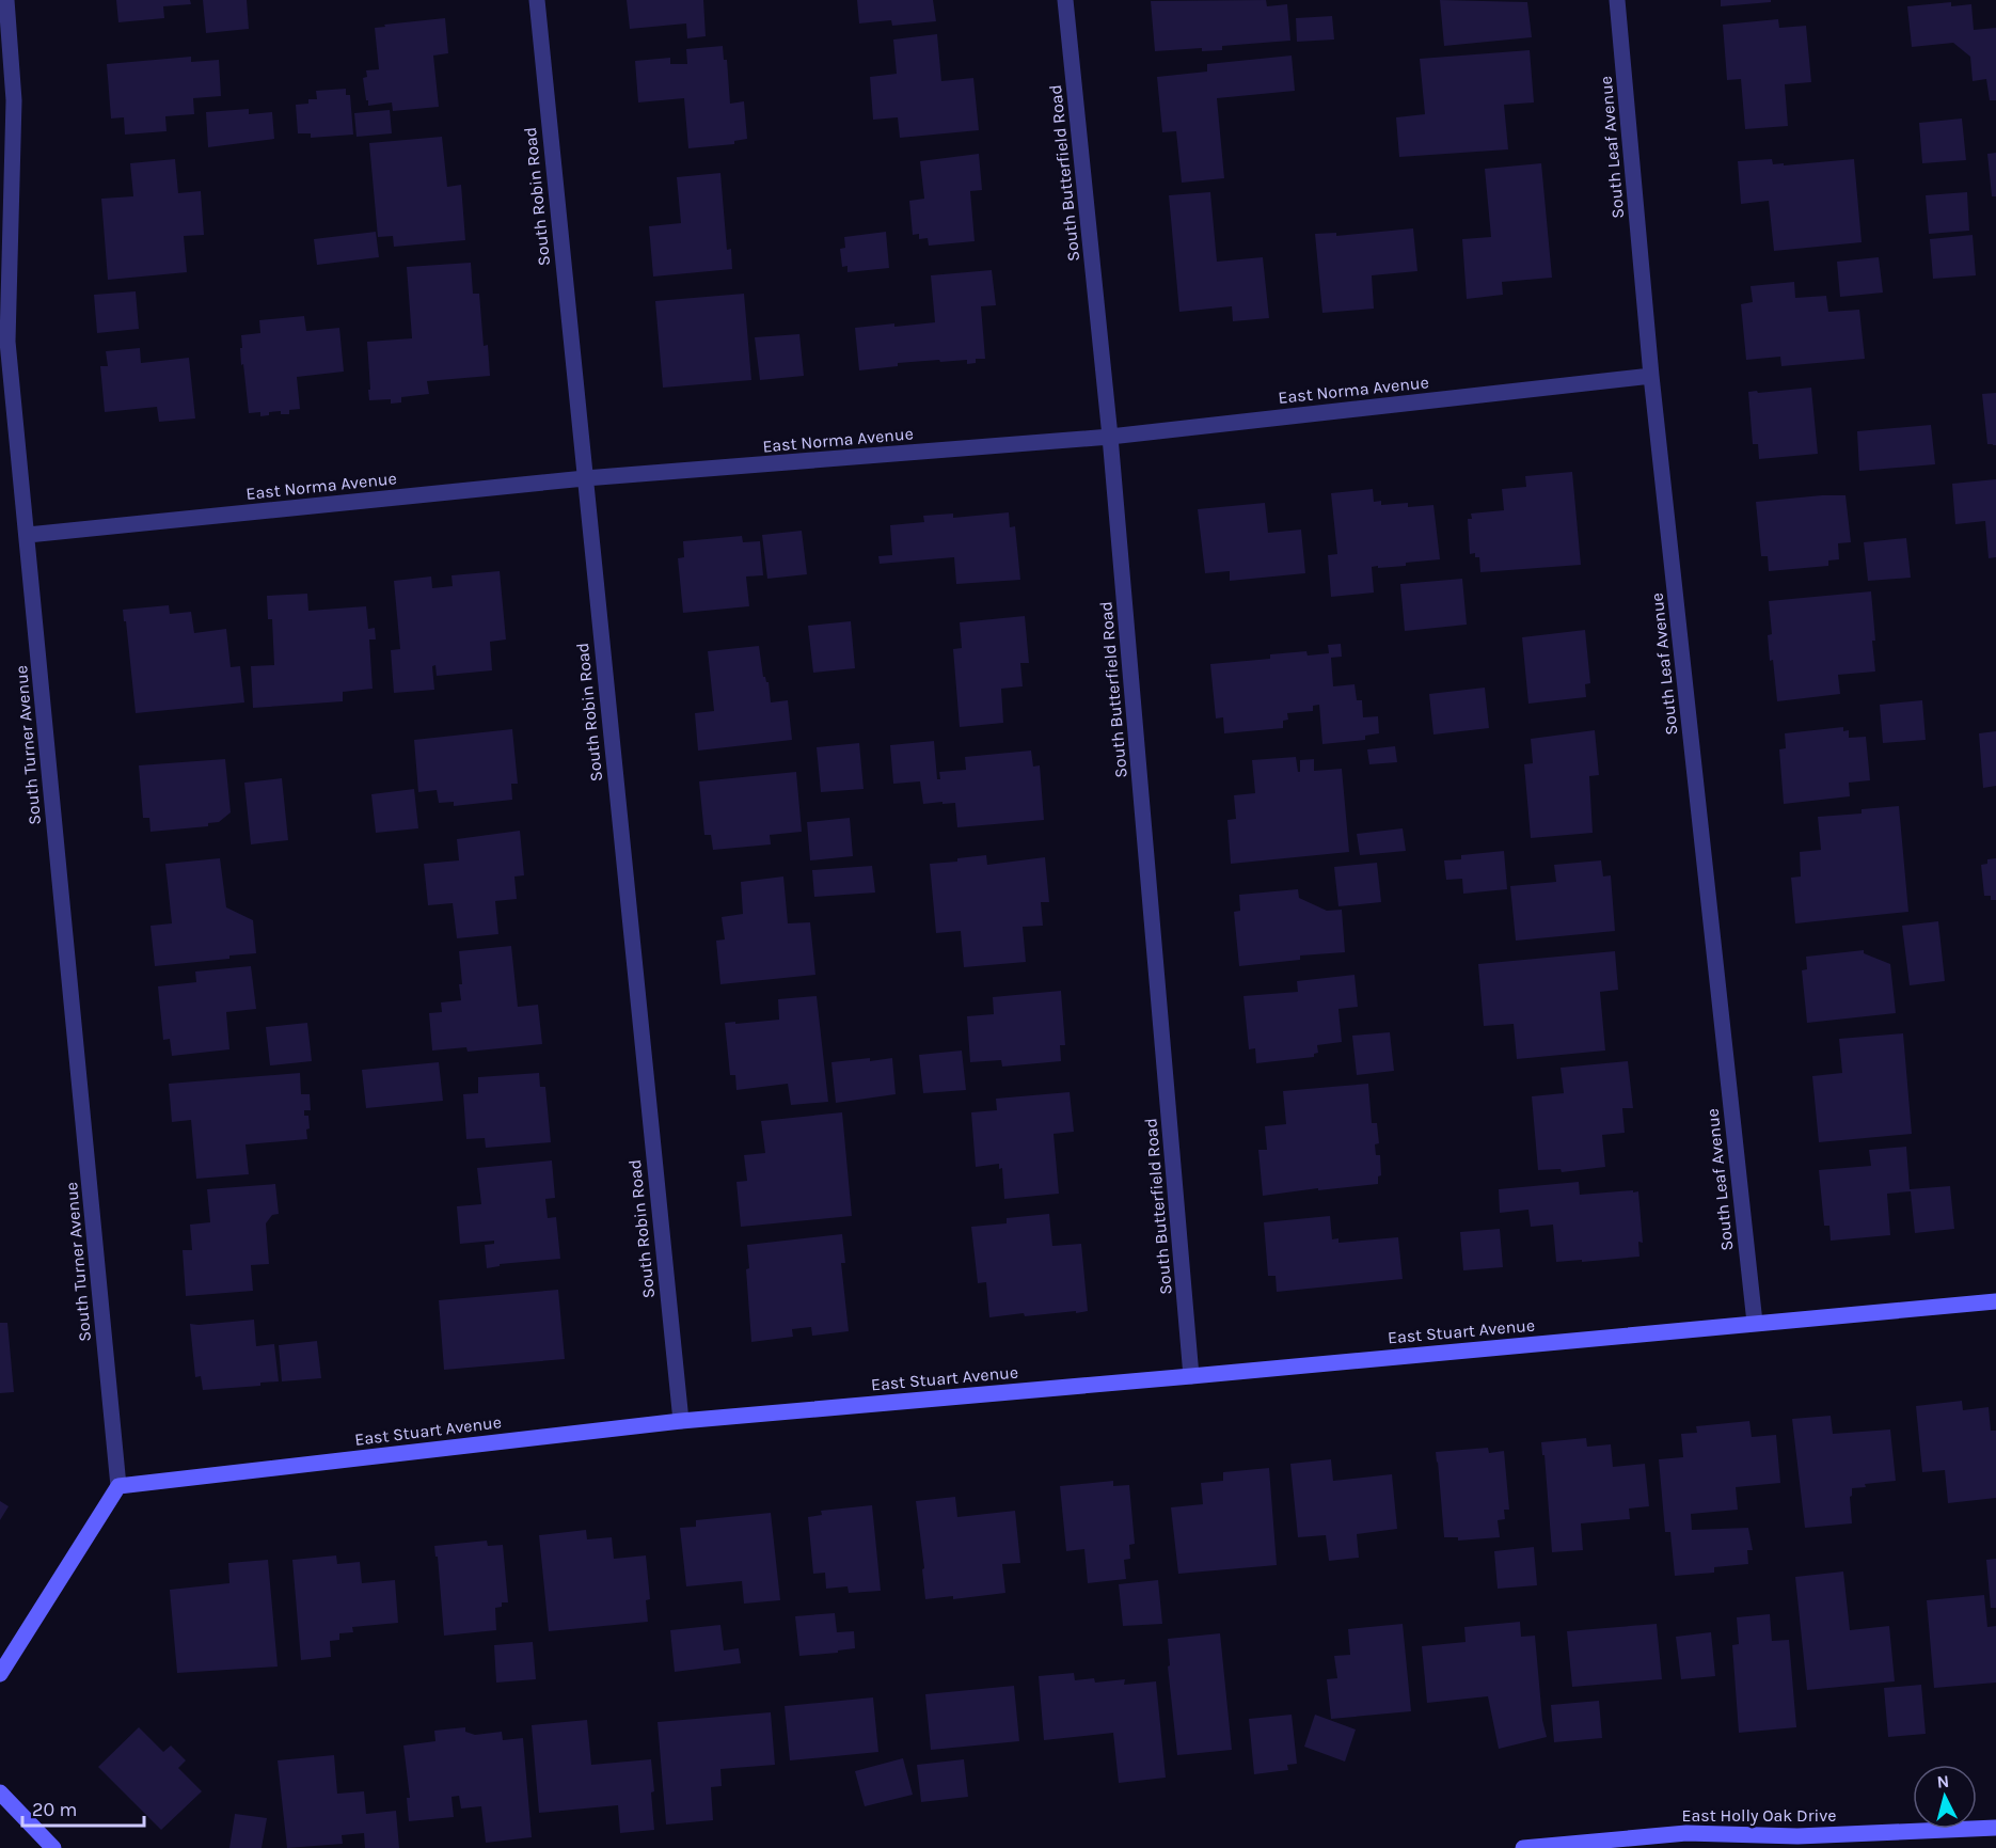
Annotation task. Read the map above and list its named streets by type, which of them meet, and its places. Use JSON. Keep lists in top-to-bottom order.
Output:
{
  "streets": {
    "street": [
      "South Leaf Avenue",
      "South Butterfield Road",
      "South Robin Road",
      "East Norma Avenue",
      "South Turner Avenue",
      "East Stuart Avenue",
      "East Holly Oak Drive"
    ]
  },
  "crossings": [
    ["South Leaf Avenue", "East Norma Avenue"],
    ["South Leaf Avenue", "East Stuart Avenue"],
    ["South Butterfield Road", "East Norma Avenue"],
    ["South Butterfield Road", "East Stuart Avenue"],
    ["South Robin Road", "East Norma Avenue"],
    ["South Robin Road", "East Stuart Avenue"],
    ["East Norma Avenue", "South Turner Avenue"],
    ["South Turner Avenue", "East Stuart Avenue"]
  ],
  "scale_bar": "20 m",
  "north": "top"
}
